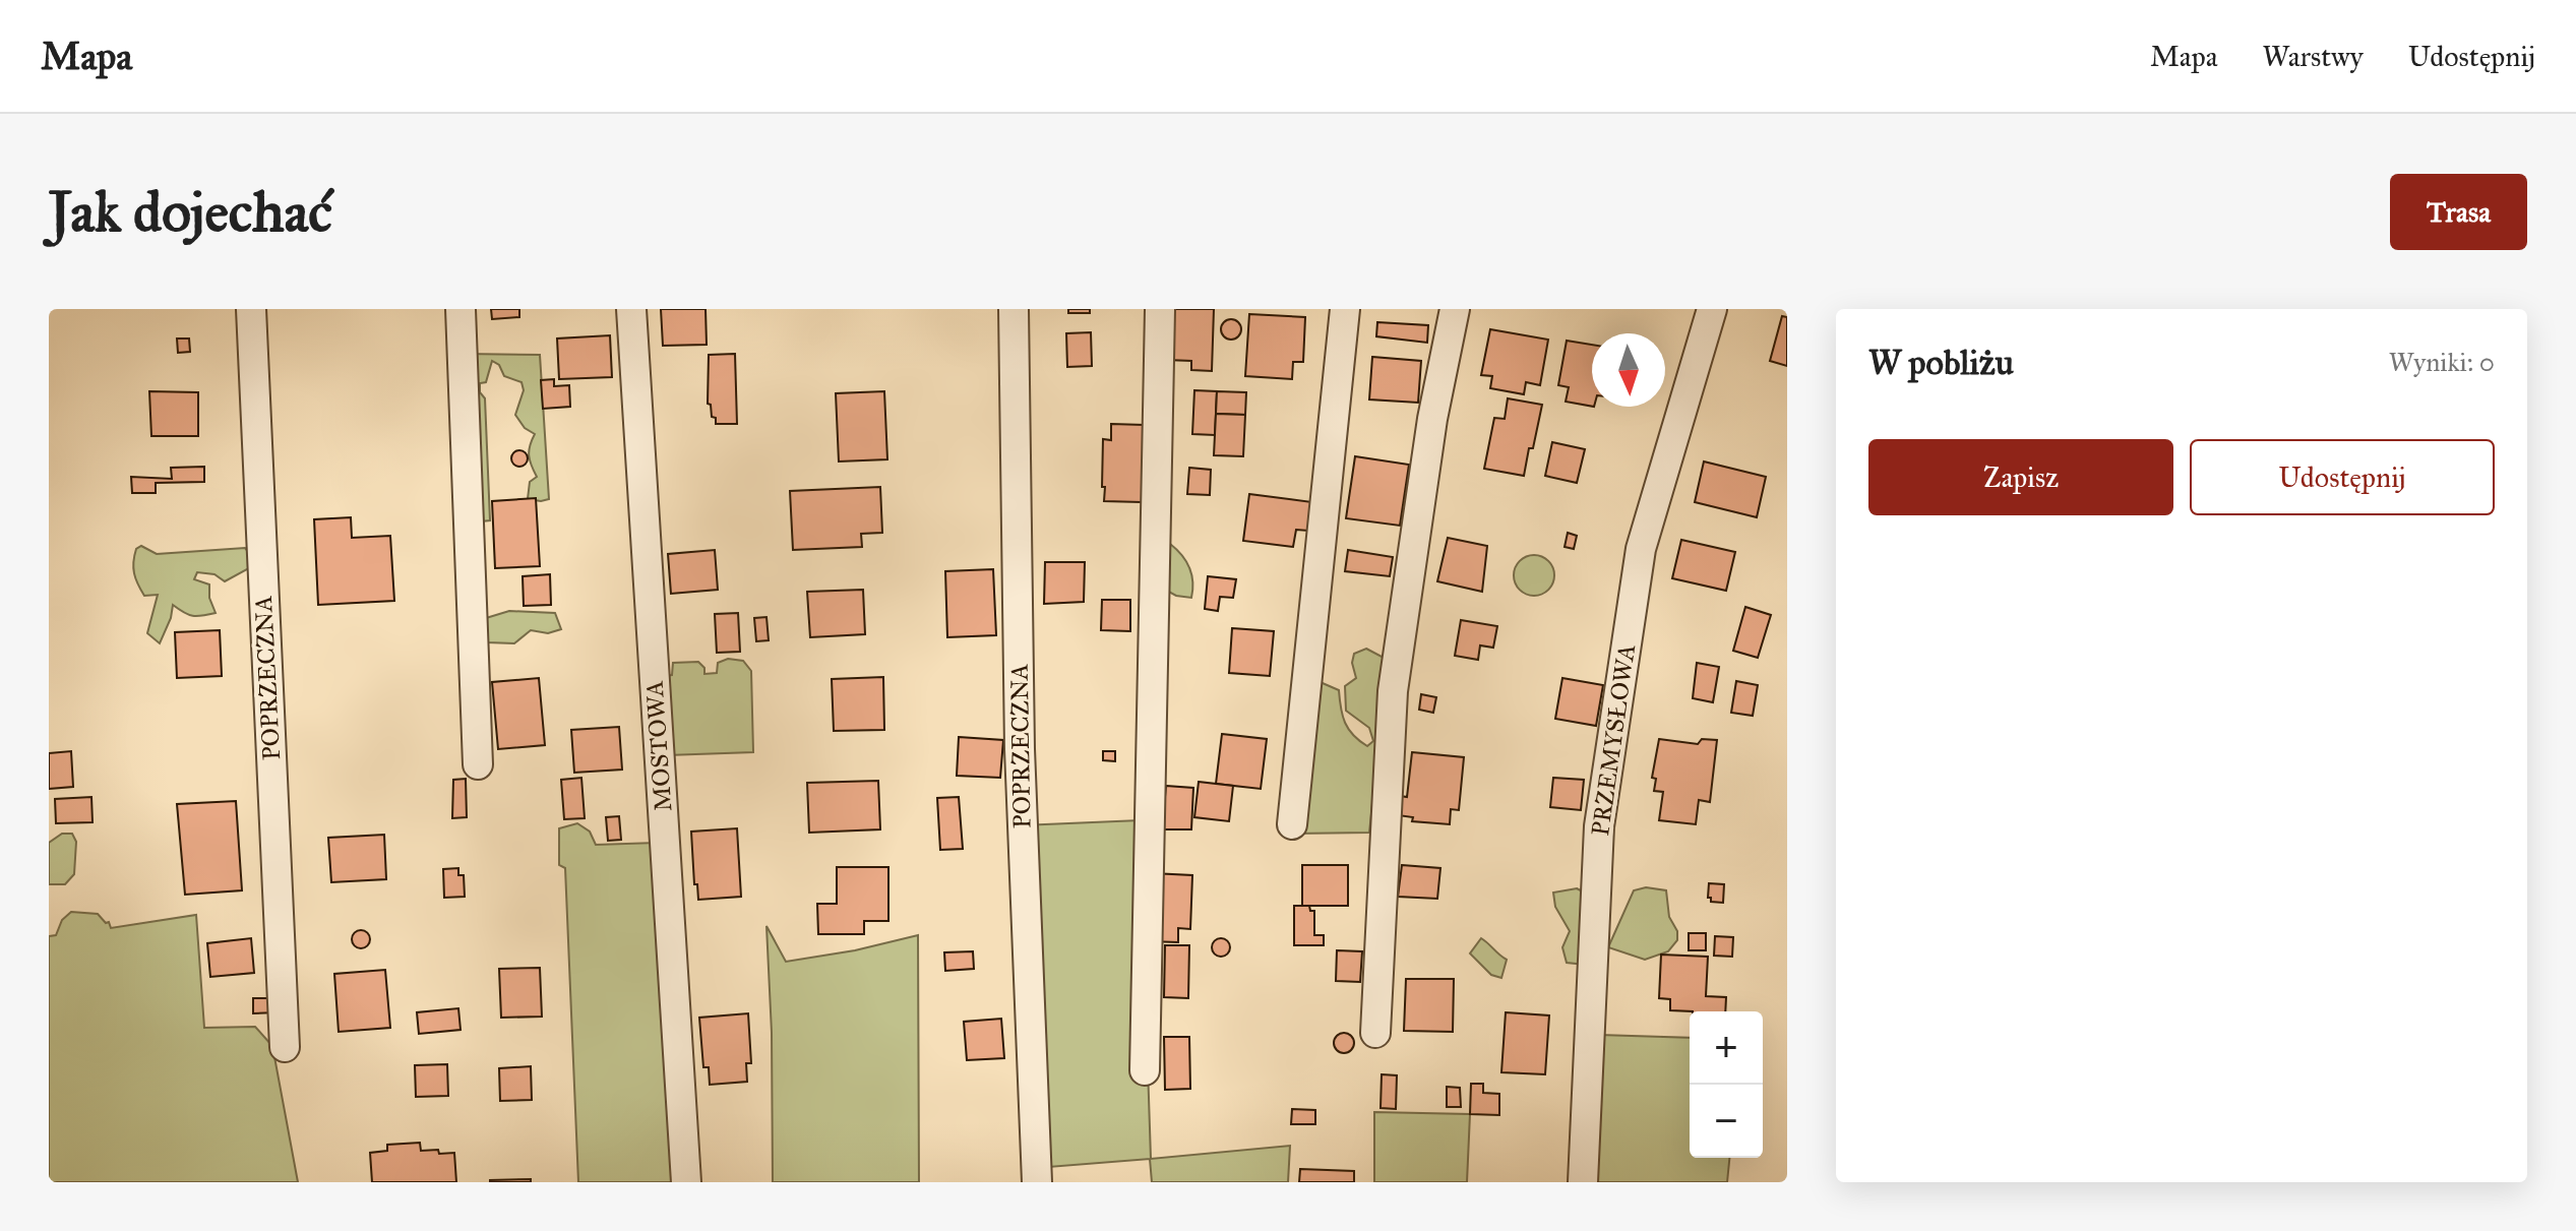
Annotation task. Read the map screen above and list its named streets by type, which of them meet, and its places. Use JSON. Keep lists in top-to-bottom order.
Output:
{
  "streets": {
    "street": ["POPRZECZNA", "PRZEMYSŁOWA", "MOSTOWA"]
  },
  "north": "bottom",
  "page": {
    "header": "Mapa",
    "nav": ["Mapa", "Warstwy", "Udostępnij"],
    "buttons": [
      "Trasa",
      ["Zapisz", "Udostępnij"]
    ],
    "title": "Jak dojechać",
    "heading": ["W pobliżu", "Wyniki: 0"],
    "map_buttons": ["+", "−"]
  }
}
